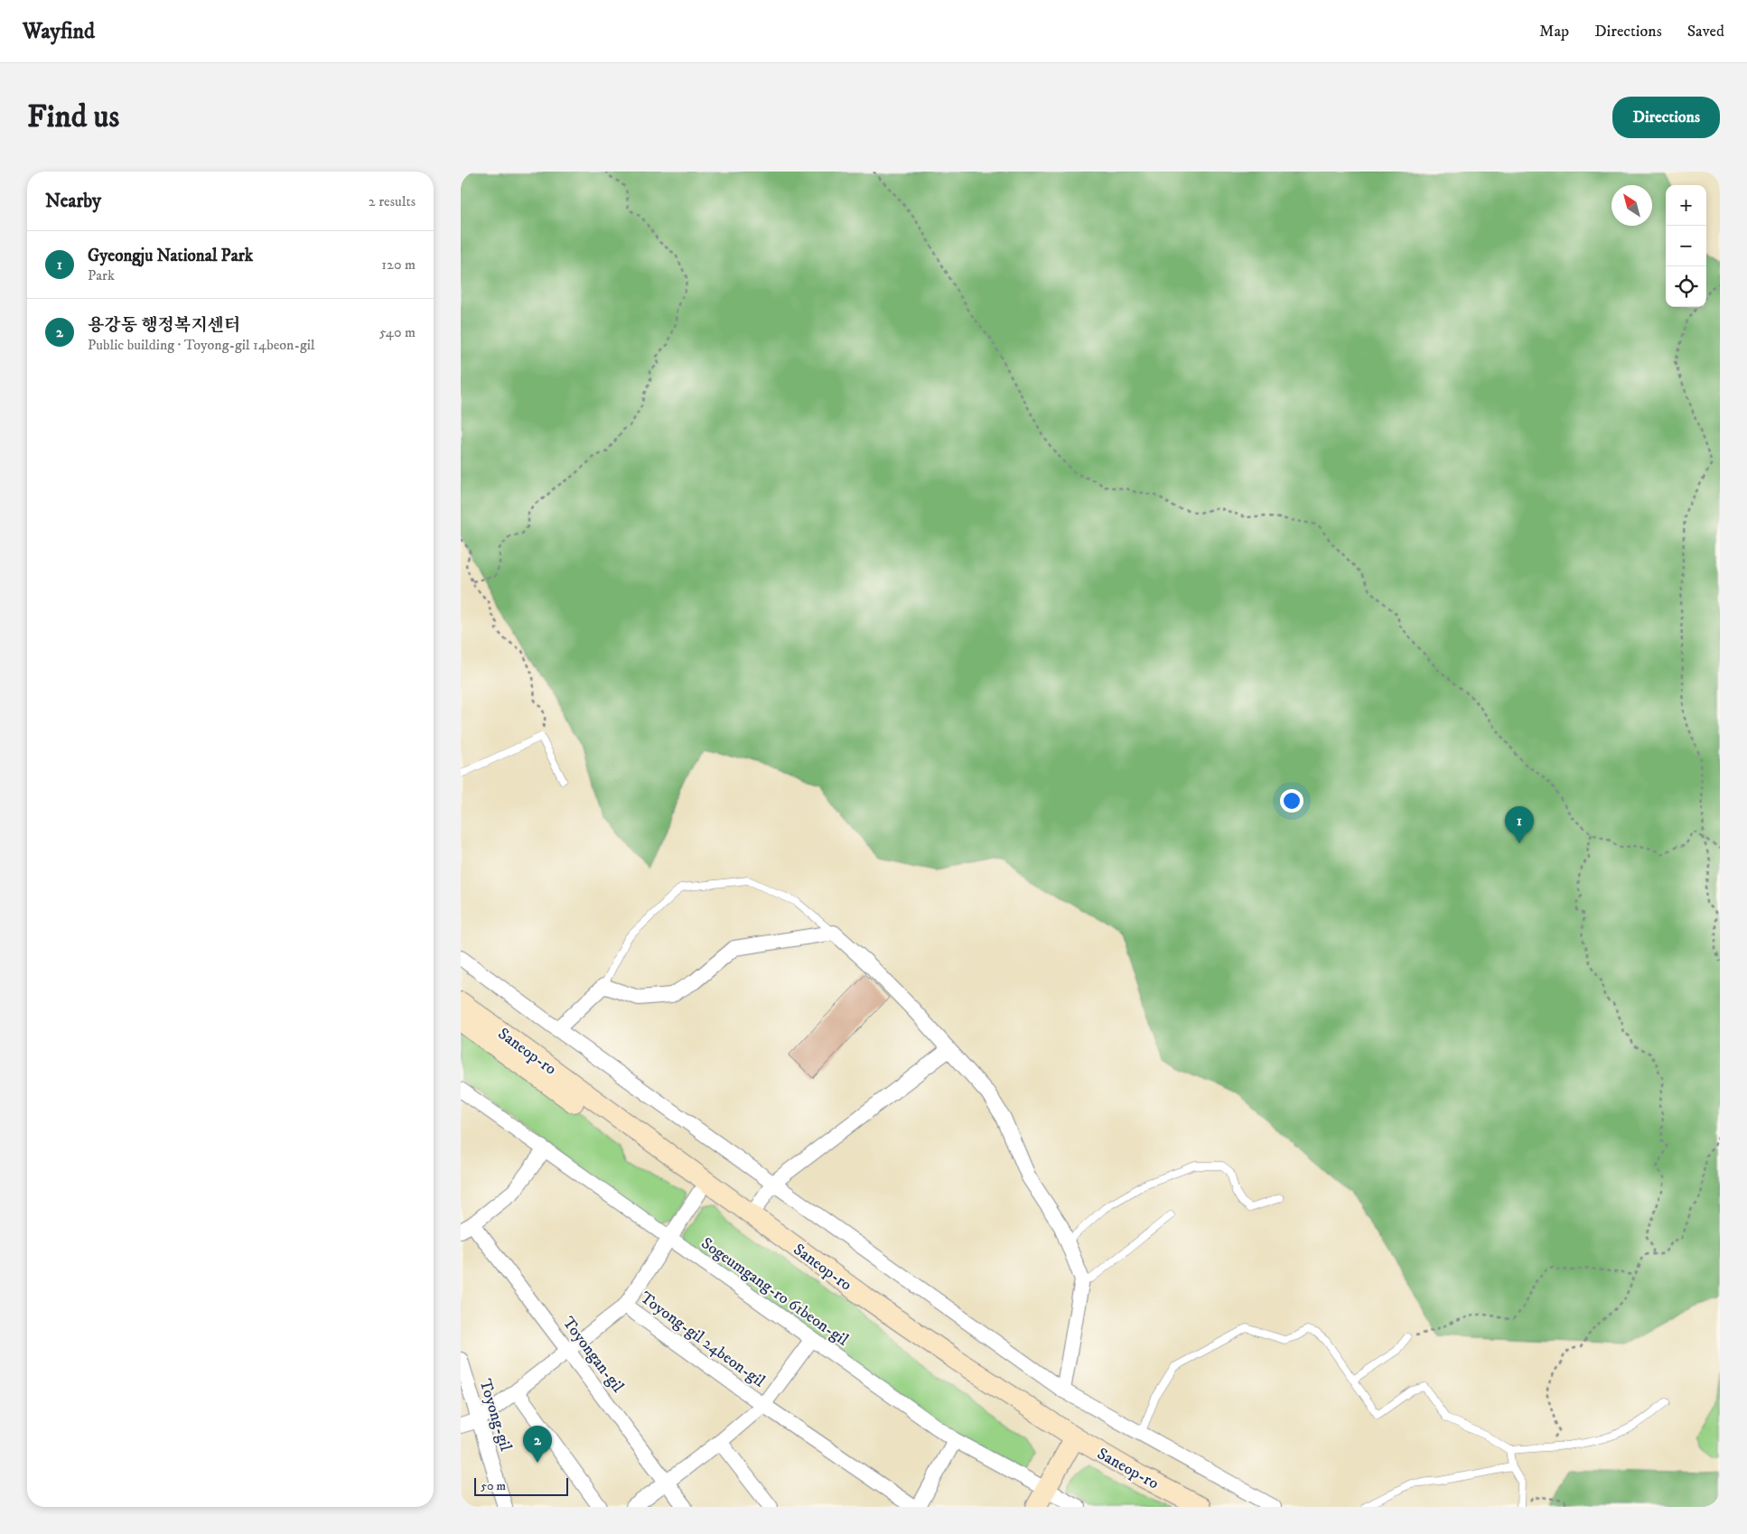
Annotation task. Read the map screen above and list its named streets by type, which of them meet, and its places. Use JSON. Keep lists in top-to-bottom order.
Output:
{
  "streets": {
    "street": [
      "Saneop-ro",
      "Sogeumgang-ro 61beon-gil",
      "Toyong-gil 24beon-gil",
      "Toyongan-gil",
      "Toyong-gil"
    ]
  },
  "crossings": [
    ["Toyong-gil 24beon-gil", "Toyongan-gil"],
    ["Toyong-gil 24beon-gil", "Toyong-gil"]
  ],
  "scale_bar": "50 m",
  "north": "top left",
  "page": {
    "header": "Wayfind",
    "nav": ["Map", "Directions", "Saved"],
    "buttons": "Directions",
    "title": "Find us",
    "heading": ["Nearby", "2 results"],
    "map_buttons": ["+", "−"],
    "list": [
      {
        "mark": "1",
        "name": "Gyeongju National Park",
        "note": "Park",
        "value": "120 m"
      },
      {
        "mark": "2",
        "name": "용강동 행정복지센터",
        "note": "Public building · Toyong-gil 14beon-gil",
        "value": "540 m"
      }
    ],
    "pins": ["1", "2"],
    "scale": "50 m"
  }
}
